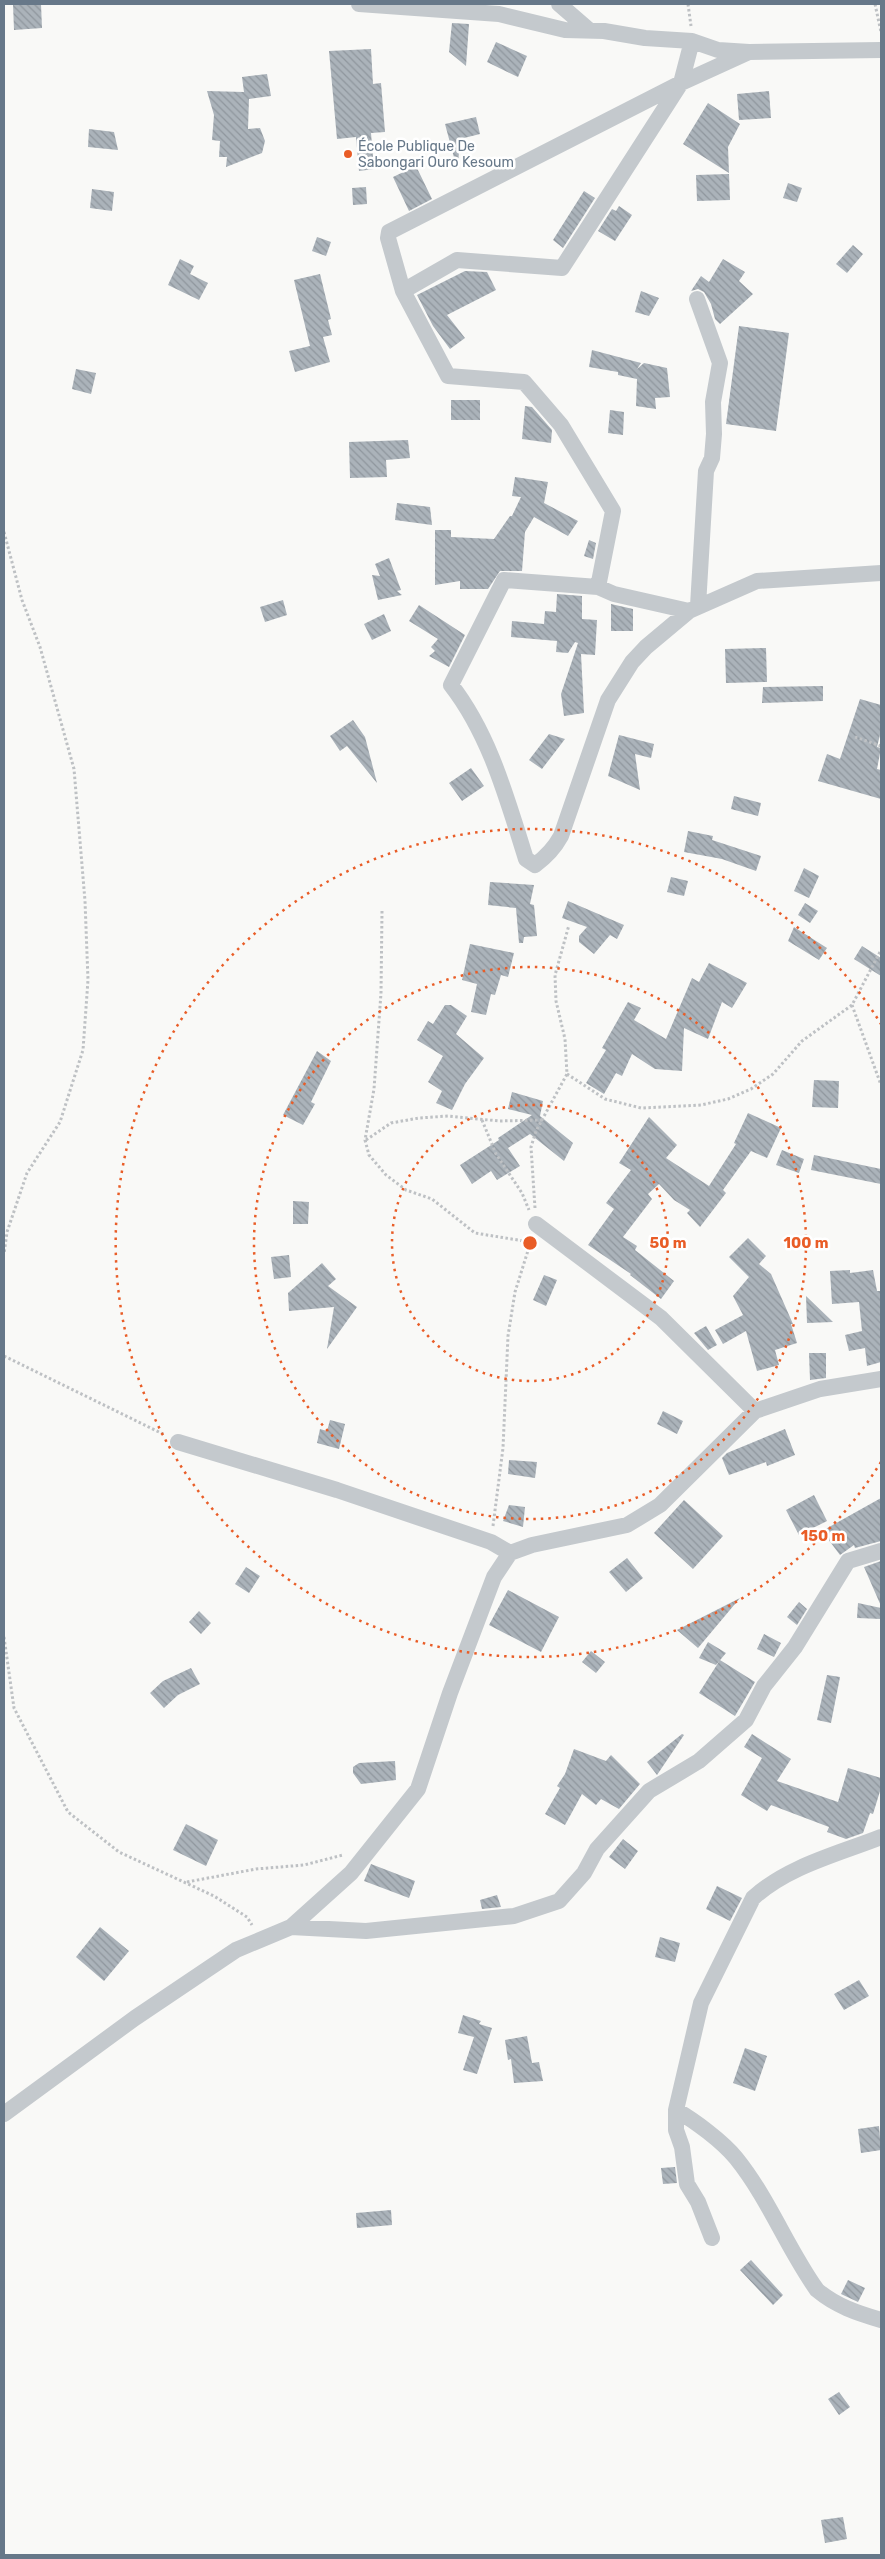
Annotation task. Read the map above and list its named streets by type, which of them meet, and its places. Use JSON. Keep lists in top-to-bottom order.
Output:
{
  "places": ["École Publique De Sabongari Ouro Kesoum"],
  "rings": ["50 m", "100 m", "150 m"]
}
